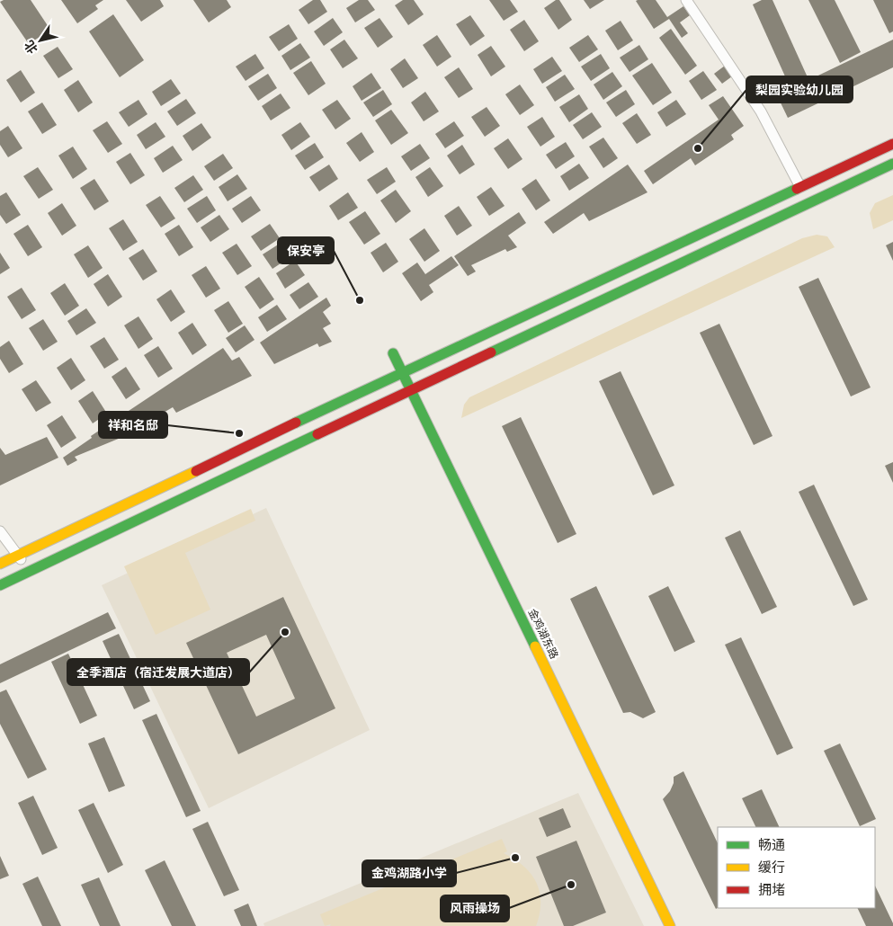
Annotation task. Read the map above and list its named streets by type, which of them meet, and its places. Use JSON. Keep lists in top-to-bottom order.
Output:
{
  "streets": {
    "main road": ["金鸡湖东路"]
  },
  "places": [
    "梨园实验幼儿园",
    "保安亭",
    "祥和名邸",
    "全季酒店（宿迁发展大道店）",
    "金鸡湖路小学",
    "风雨操场"
  ],
  "legend": ["畅通", "缓行", "拥堵"],
  "north": "bottom left"
}
